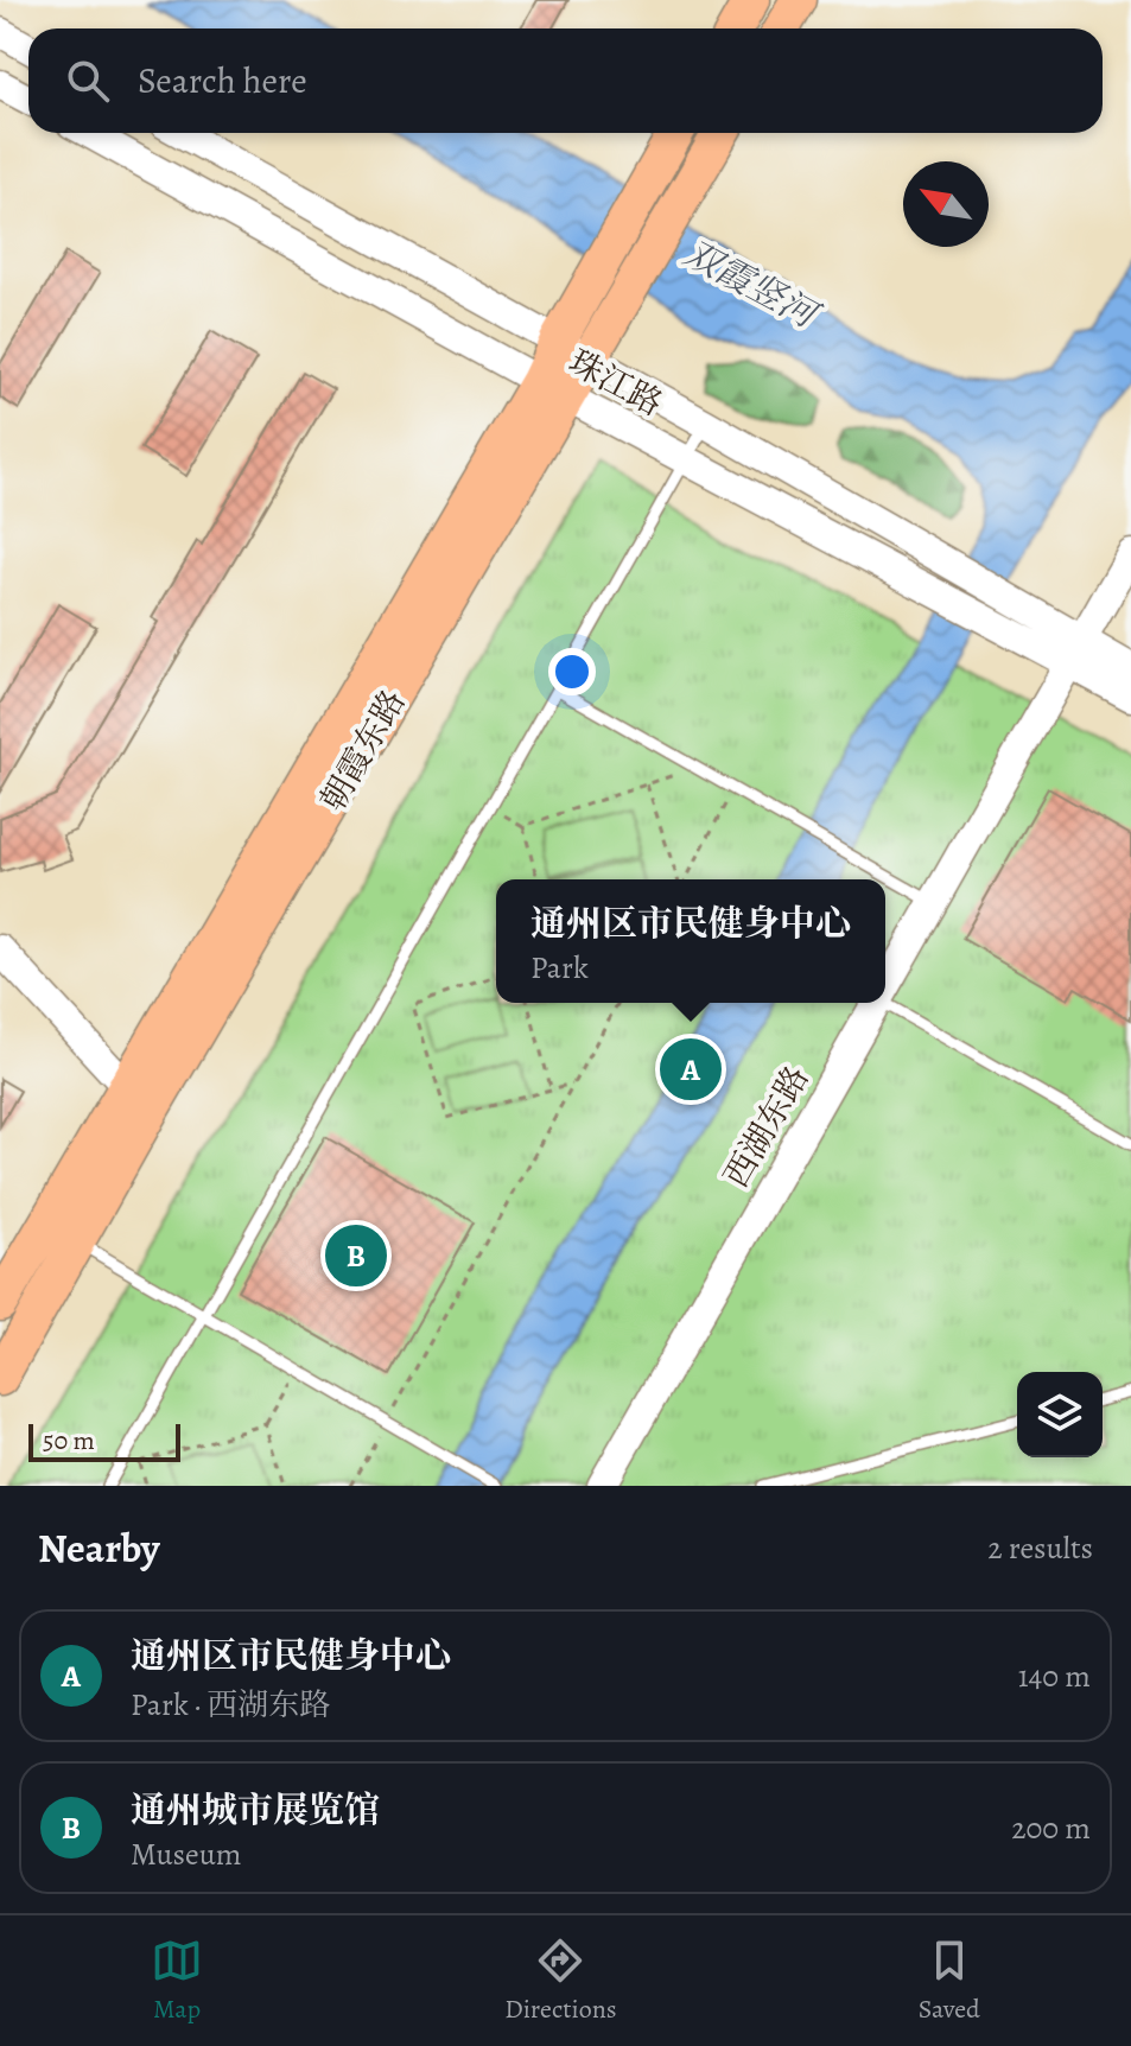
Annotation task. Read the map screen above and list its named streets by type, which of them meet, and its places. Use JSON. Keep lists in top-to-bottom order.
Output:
{
  "streets": {
    "main road": ["朝霞东路"],
    "street": ["珠江路", "西湖东路"]
  },
  "crossings": [
    ["珠江路", "朝霞东路"],
    ["珠江路", "西湖东路"]
  ],
  "water": ["双霞竖河"],
  "scale_bar": "50 m",
  "north": "top left",
  "page": {
    "search": "Search here",
    "popup": ["通州区市民健身中心", "Park"],
    "pins": ["A", "B"],
    "scale": "50 m",
    "heading": ["Nearby", "2 results"],
    "list": [
      {
        "mark": "A",
        "name": "通州区市民健身中心",
        "note": "Park · 西湖东路",
        "value": "140 m"
      },
      {
        "mark": "B",
        "name": "通州城市展览馆",
        "note": "Museum",
        "value": "200 m"
      }
    ],
    "nav": ["Map", "Directions", "Saved"]
  }
}
